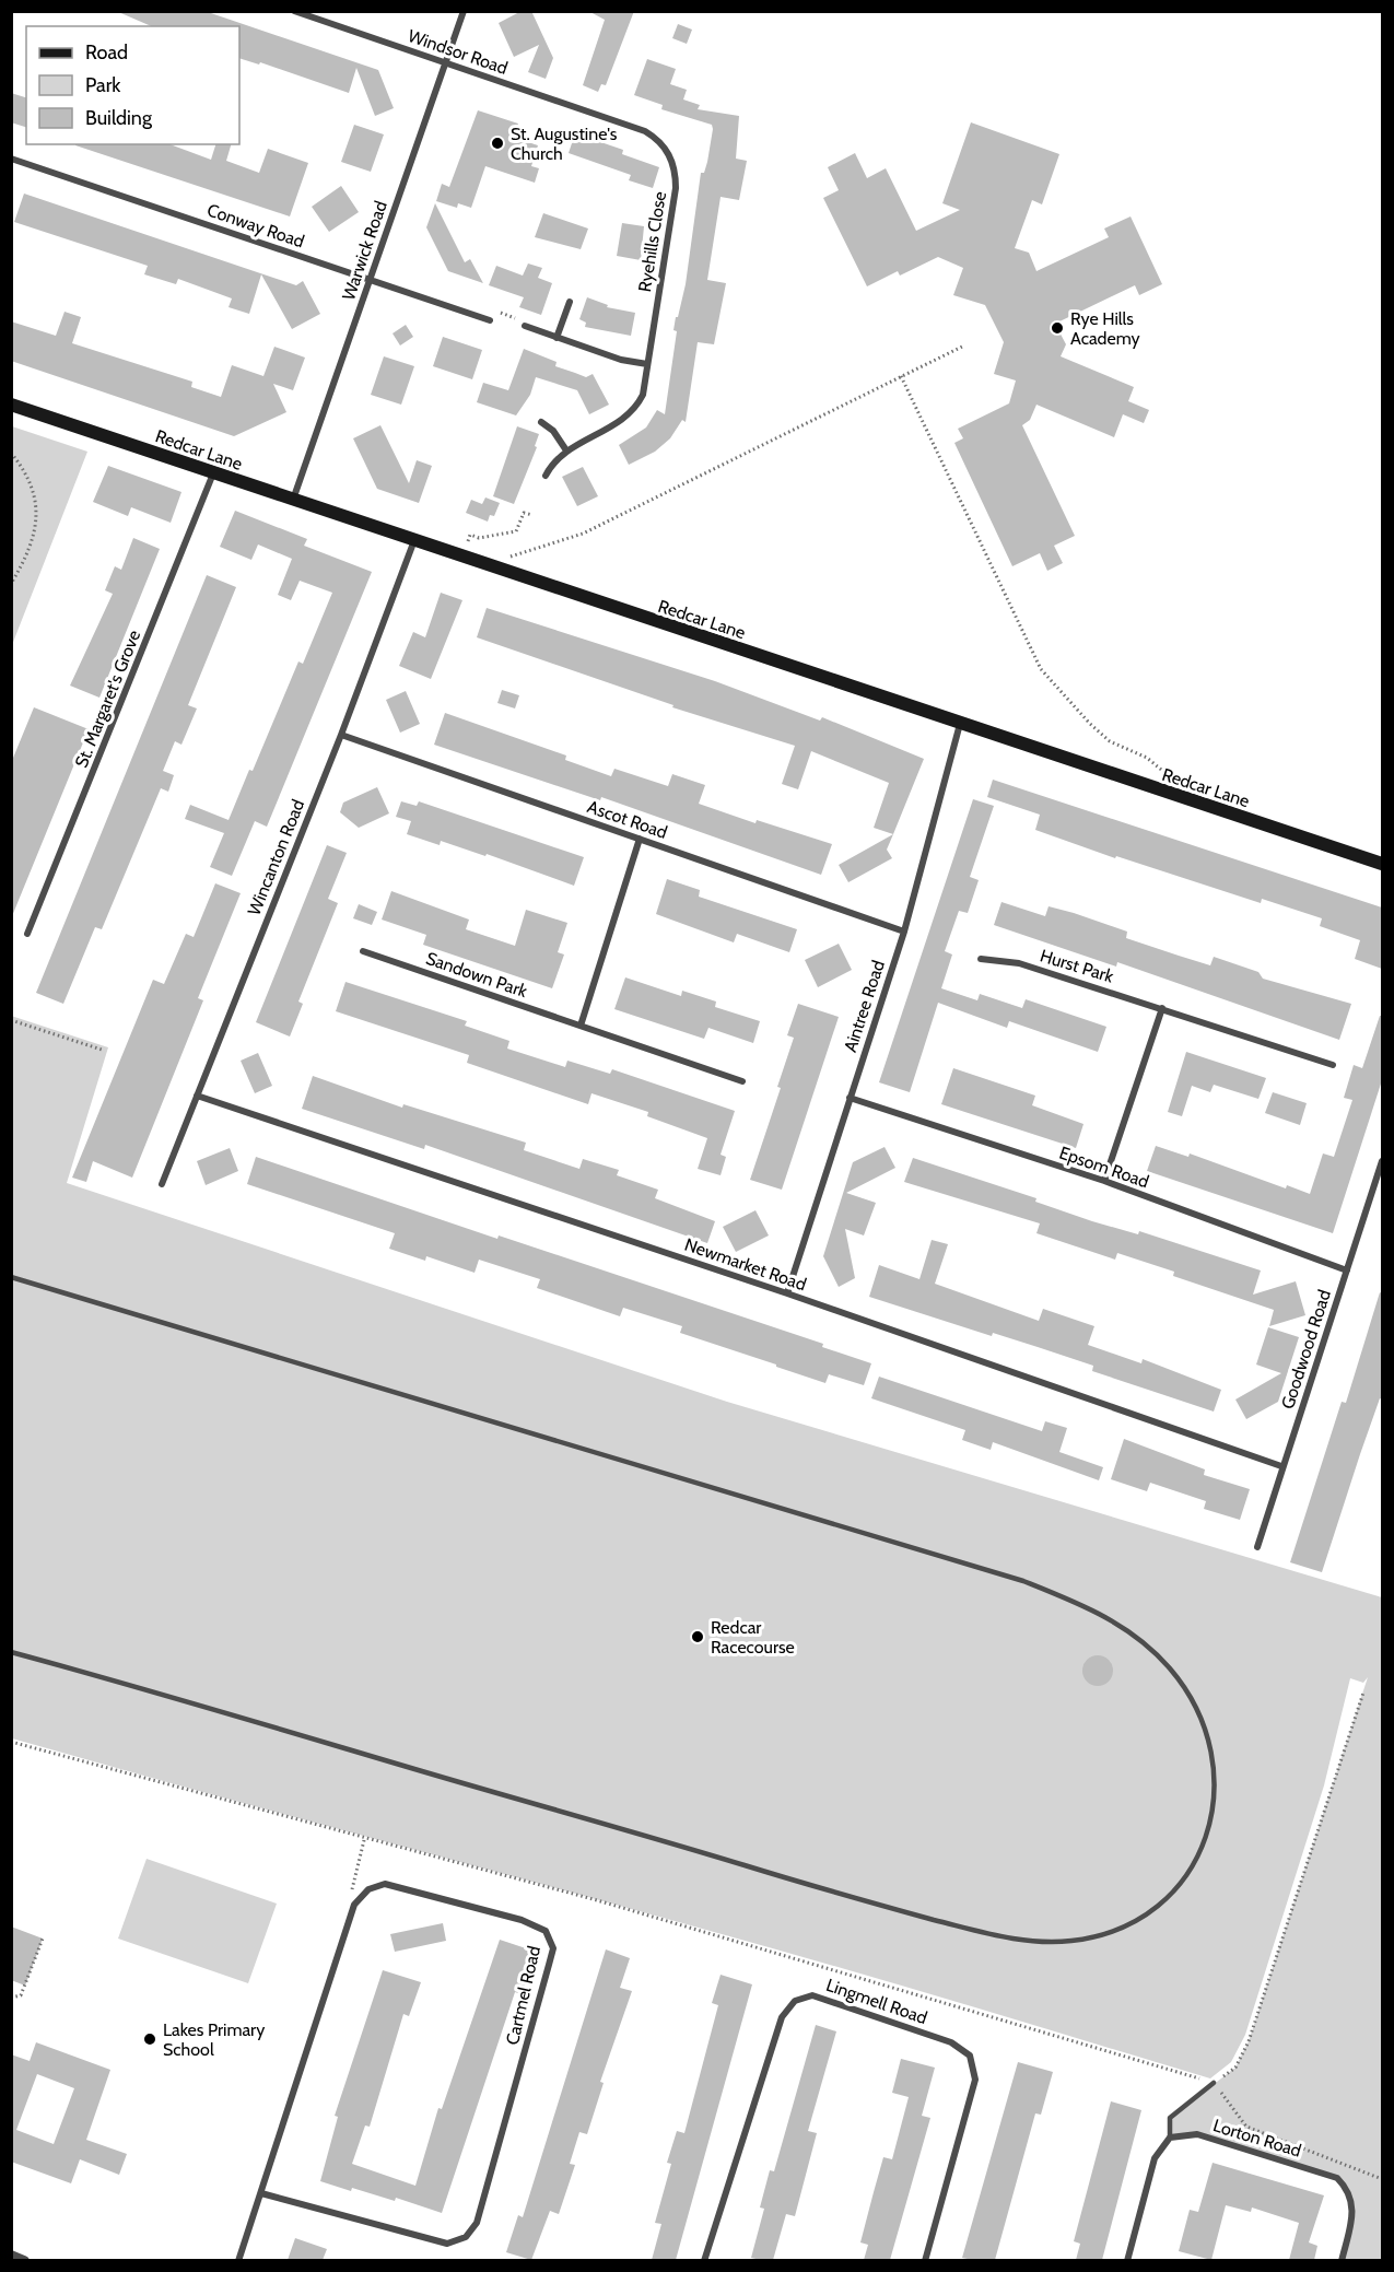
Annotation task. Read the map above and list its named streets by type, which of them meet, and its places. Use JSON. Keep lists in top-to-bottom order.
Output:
{
  "streets": {
    "main road": ["Redcar Lane"],
    "street": [
      "Windsor Road",
      "Conway Road",
      "Ryehills Close",
      "Warwick Road",
      "St. Margaret's Grove",
      "Ascot Road",
      "Wincanton Road",
      "Hurst Park",
      "Sandown Park",
      "Aintree Road",
      "Epsom Road",
      "Newmarket Road",
      "Goodwood Road",
      "Cartmel Road",
      "Lingmell Road",
      "Lorton Road"
    ]
  },
  "crossings": [
    ["Windsor Road", "Ryehills Close"],
    ["Windsor Road", "Warwick Road"],
    ["Conway Road", "Warwick Road"],
    ["Warwick Road", "Redcar Lane"],
    ["Redcar Lane", "St. Margaret's Grove"],
    ["Redcar Lane", "Wincanton Road"],
    ["Redcar Lane", "Aintree Road"],
    ["Ascot Road", "Wincanton Road"],
    ["Ascot Road", "Aintree Road"],
    ["Wincanton Road", "Newmarket Road"],
    ["Aintree Road", "Epsom Road"],
    ["Aintree Road", "Newmarket Road"],
    ["Epsom Road", "Goodwood Road"],
    ["Newmarket Road", "Goodwood Road"]
  ],
  "places": [
    "St. Augustine's Church",
    "Rye Hills Academy",
    "Redcar Racecourse",
    "Lakes Primary School"
  ],
  "legend": ["Road", "Park", "Building"]
}
